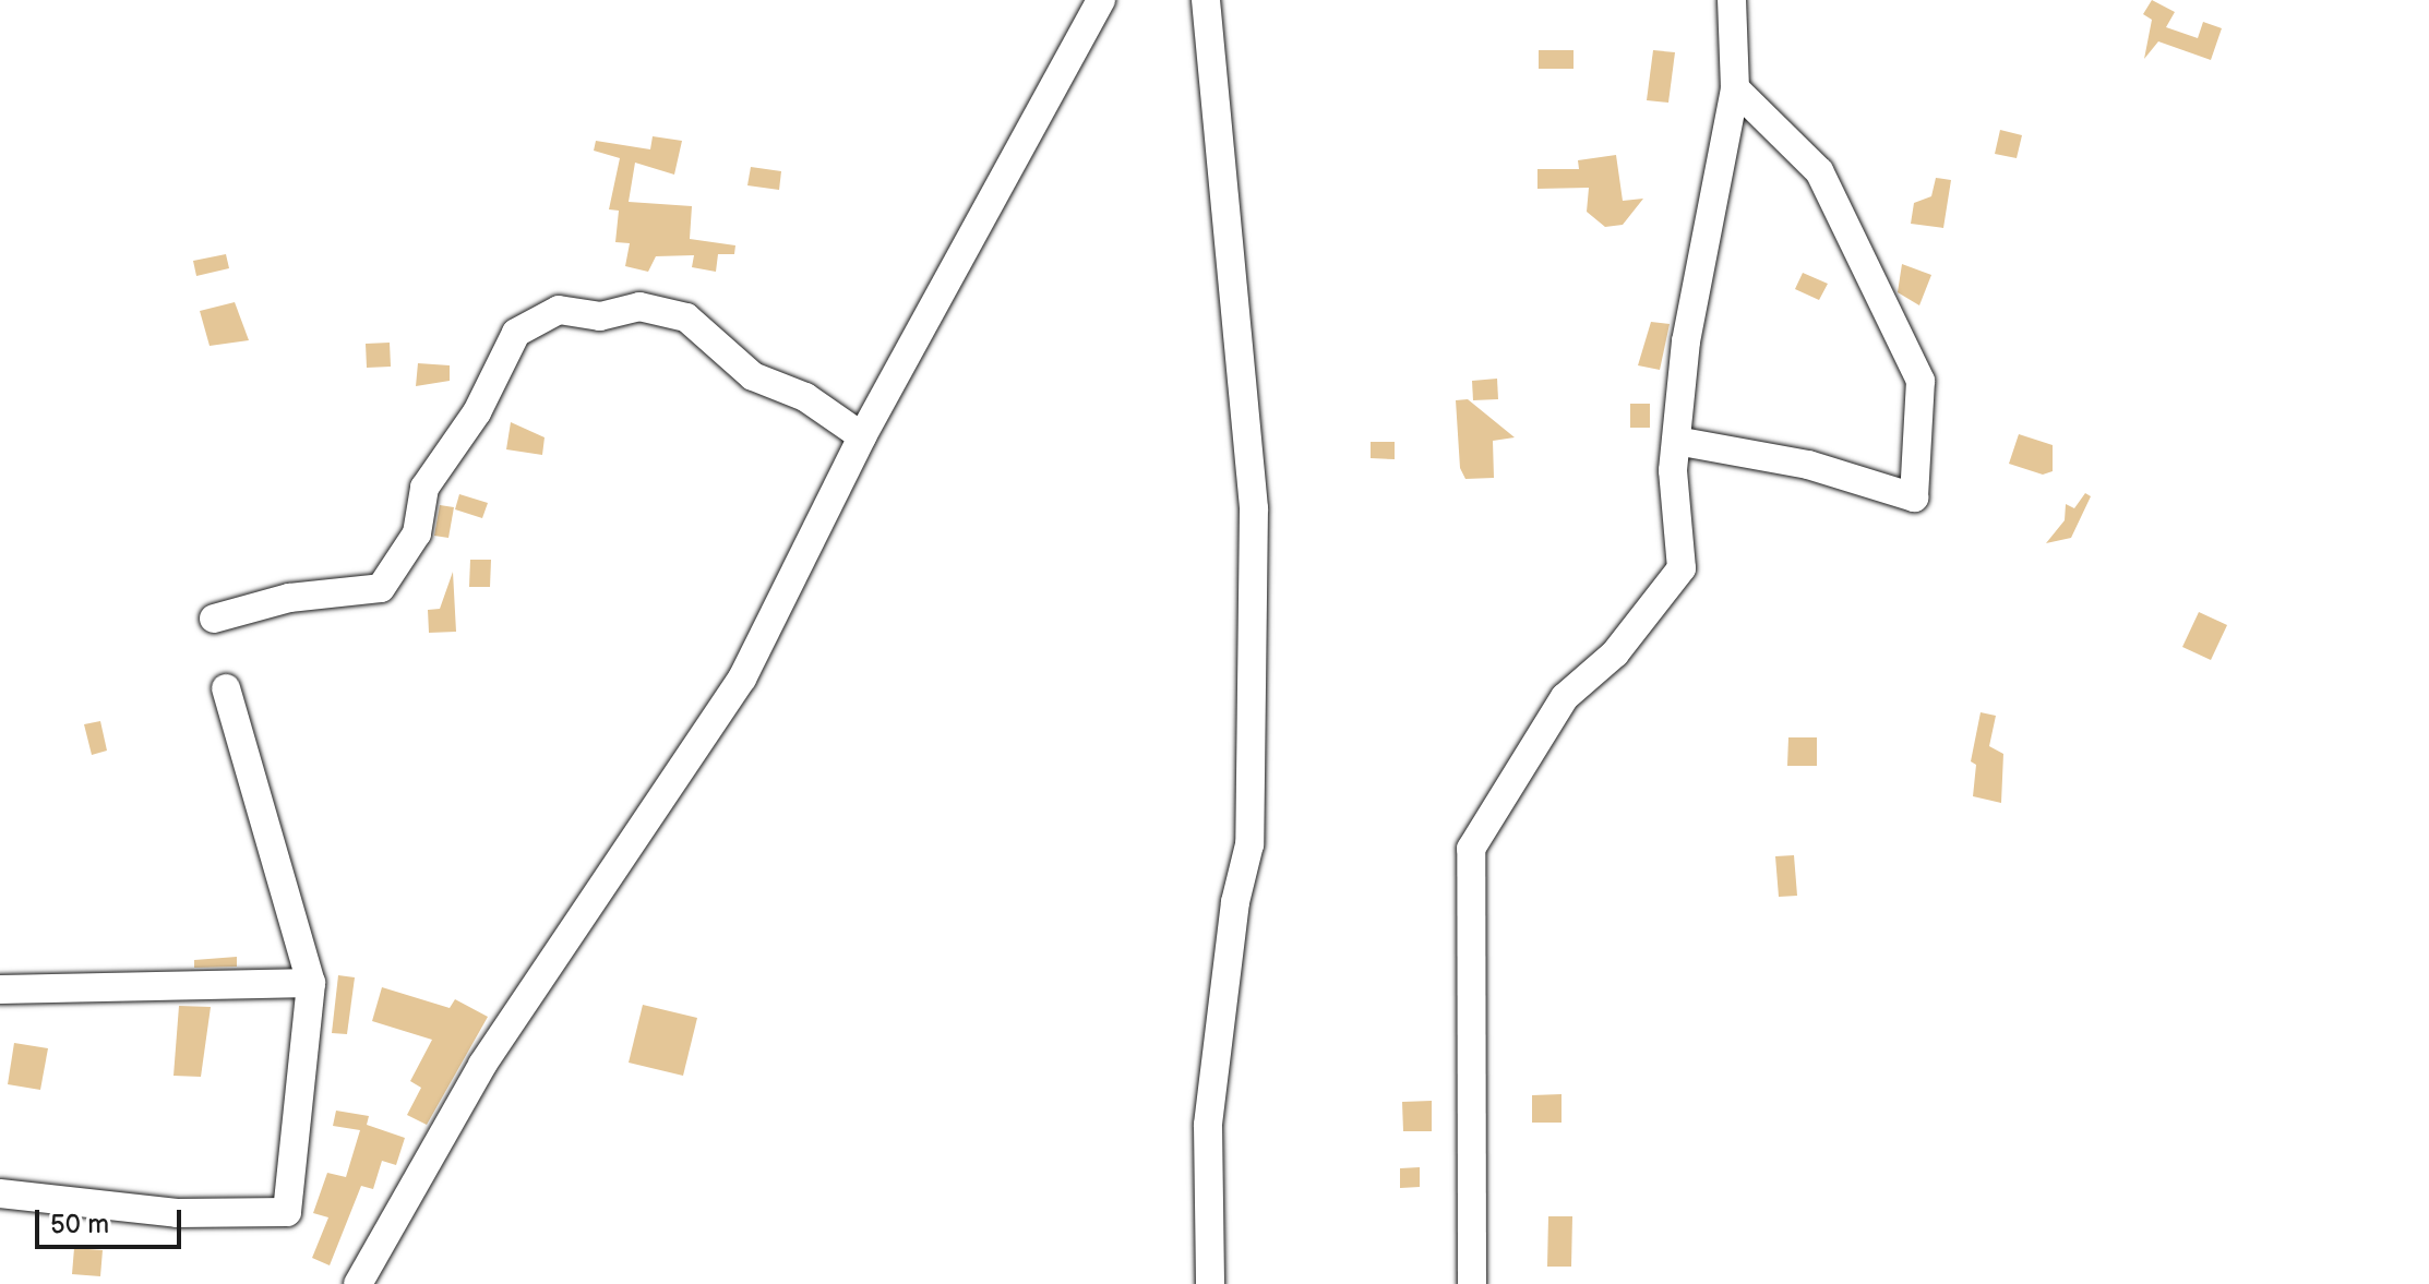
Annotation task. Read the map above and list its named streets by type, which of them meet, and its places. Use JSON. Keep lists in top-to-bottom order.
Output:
{
  "scale_bar": "50 m"
}
